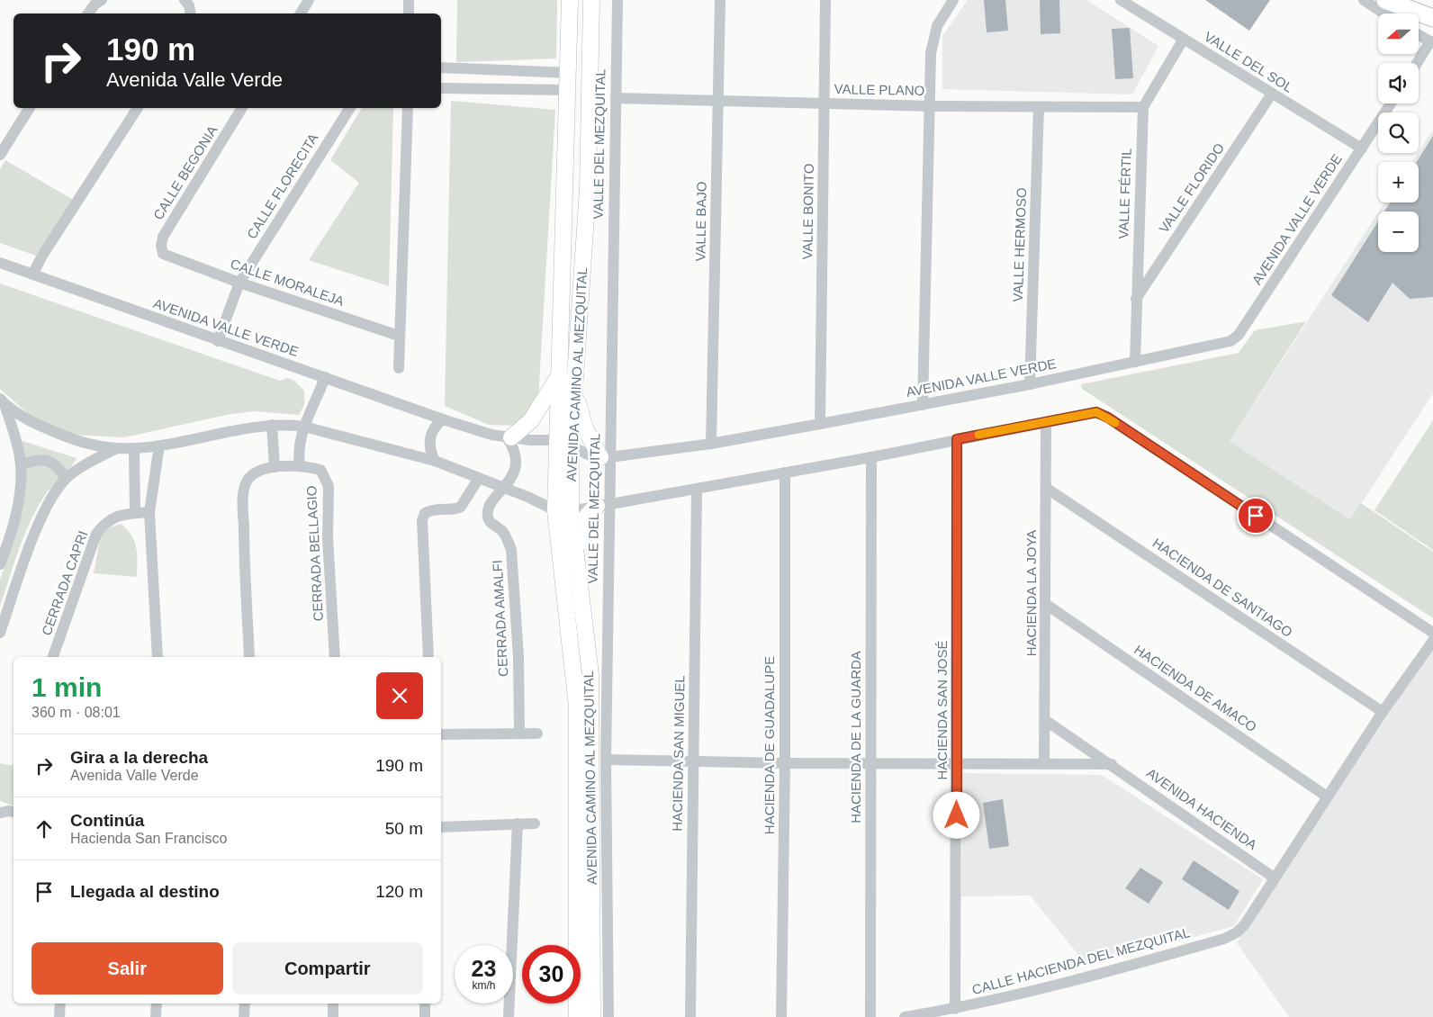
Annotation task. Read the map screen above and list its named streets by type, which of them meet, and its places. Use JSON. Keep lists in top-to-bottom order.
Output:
{
  "streets": {
    "main road": ["AVENIDA CAMINO AL MEZQUITAL"],
    "street": [
      "VALLE DEL SOL",
      "VALLE PLANO",
      "VALLE DEL MEZQUITAL",
      "CALLE BEGONIA",
      "CALLE FLORECITA",
      "VALLE FLORIDO",
      "VALLE FÉRTIL",
      "VALLE BONITO",
      "AVENIDA VALLE VERDE",
      "VALLE BAJO",
      "VALLE HERMOSO",
      "CALLE MORALEJA",
      "CERRADA BELLAGIO",
      "CERRADA CAPRI",
      "HACIENDA DE SANTIAGO",
      "HACIENDA LA JOYA",
      "CERRADA AMALFI",
      "HACIENDA DE AMACO",
      "HACIENDA SAN JOSÉ",
      "HACIENDA DE LA GUARDA",
      "HACIENDA DE GUADALUPE",
      "HACIENDA SAN MIGUEL",
      "AVENIDA HACIENDA",
      "CALLE HACIENDA DEL MEZQUITAL"
    ]
  },
  "crossings": [
    ["VALLE DEL SOL", "VALLE FLORIDO"],
    ["VALLE DEL SOL", "VALLE FÉRTIL"],
    ["VALLE DEL SOL", "AVENIDA VALLE VERDE"],
    ["VALLE PLANO", "VALLE DEL MEZQUITAL"],
    ["VALLE PLANO", "VALLE FÉRTIL"],
    ["VALLE PLANO", "VALLE BONITO"],
    ["VALLE PLANO", "VALLE BAJO"],
    ["VALLE PLANO", "VALLE HERMOSO"],
    ["VALLE DEL MEZQUITAL", "AVENIDA VALLE VERDE"],
    ["CALLE BEGONIA", "CALLE MORALEJA"],
    ["CALLE FLORECITA", "AVENIDA VALLE VERDE"],
    ["CALLE FLORECITA", "CALLE MORALEJA"],
    ["VALLE FLORIDO", "VALLE FÉRTIL"],
    ["VALLE FÉRTIL", "AVENIDA VALLE VERDE"],
    ["VALLE BONITO", "AVENIDA VALLE VERDE"],
    ["AVENIDA VALLE VERDE", "VALLE BAJO"],
    ["AVENIDA VALLE VERDE", "VALLE HERMOSO"],
    ["AVENIDA VALLE VERDE", "AVENIDA CAMINO AL MEZQUITAL"],
    ["HACIENDA DE SANTIAGO", "HACIENDA LA JOYA"],
    ["HACIENDA LA JOYA", "HACIENDA DE AMACO"],
    ["HACIENDA LA JOYA", "AVENIDA HACIENDA"],
    ["HACIENDA SAN JOSÉ", "CALLE HACIENDA DEL MEZQUITAL"],
    ["AVENIDA HACIENDA", "CALLE HACIENDA DEL MEZQUITAL"]
  ],
  "north": "left",
  "page": {
    "map_buttons": ["+", "−"],
    "turn": ["190 m", "Avenida Valle Verde"],
    "heading": ["1 min", "360 m · 08:01"],
    "list": [
      {
        "name": "Gira a la derecha",
        "note": "Avenida Valle Verde",
        "value": "190 m"
      },
      {
        "name": "Continúa",
        "note": "Hacienda San Francisco",
        "value": "50 m"
      },
      {
        "name": "Llegada al destino",
        "value": "120 m"
      }
    ],
    "buttons": ["Salir", "Compartir"],
    "speed": "23 km/h",
    "limit": "30"
  }
}
